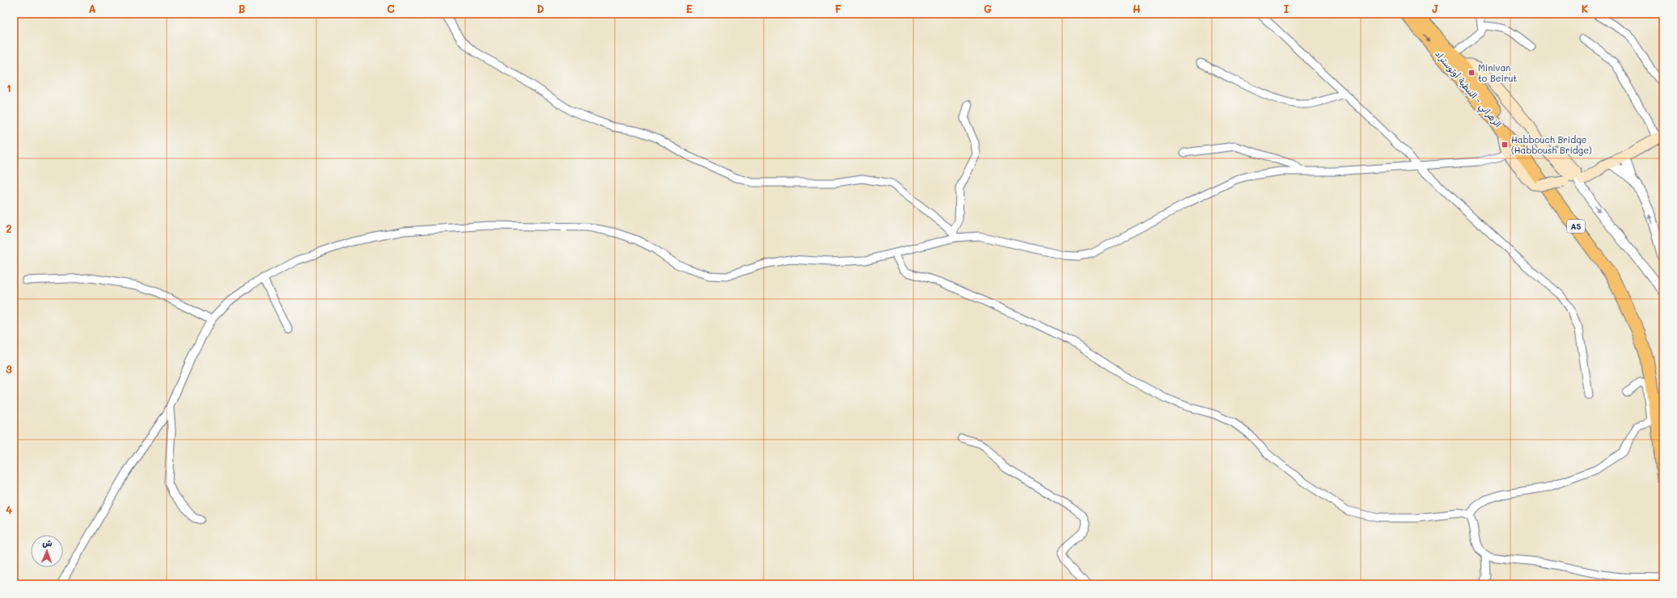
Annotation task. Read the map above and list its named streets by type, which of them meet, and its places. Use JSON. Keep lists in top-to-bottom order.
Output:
{
  "streets": {
    "highway": ["الزهراني - النبطية أوتوستراد", "A5"]
  },
  "places": {
    "transit": ["Minivan to Beirut", "Habbouch Bridge (Habboush Bridge)"]
  },
  "north": "top",
  "grid": {
    "columns": [
      "A",
      "B",
      "C",
      "D",
      "E",
      "F",
      "G",
      "H",
      "I",
      "J",
      "K"
    ],
    "rows": [
      "1",
      "2",
      "3",
      "4"
    ]
  }
}
